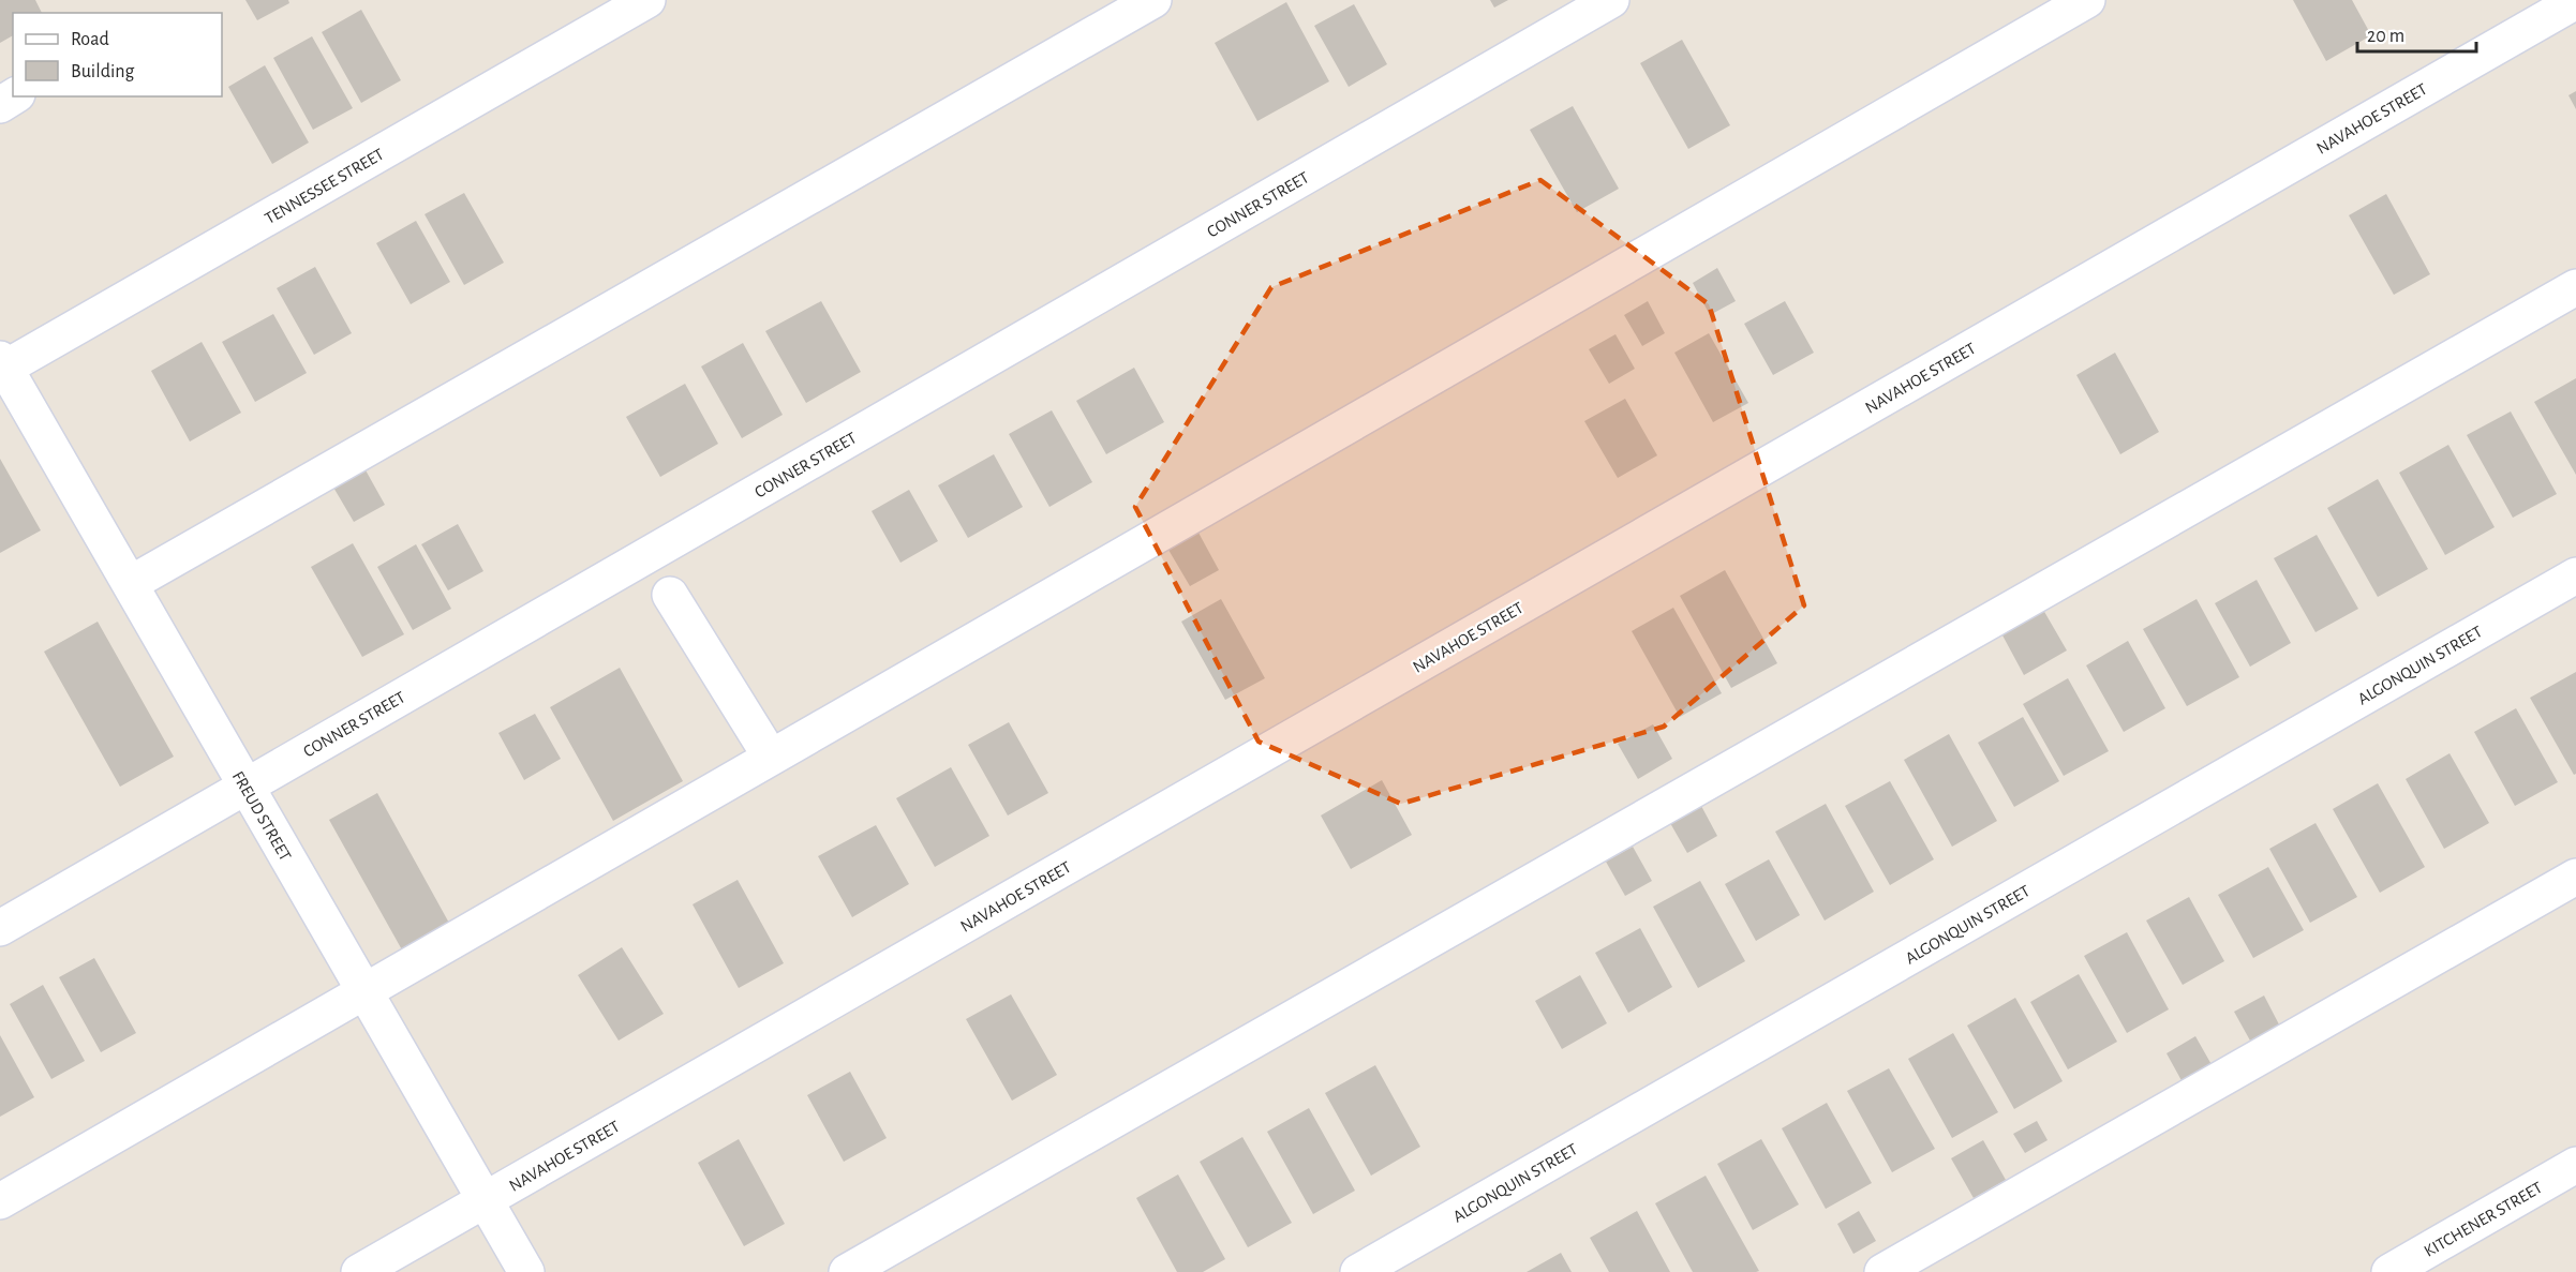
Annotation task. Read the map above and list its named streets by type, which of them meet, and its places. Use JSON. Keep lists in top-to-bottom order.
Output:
{
  "streets": {
    "street": [
      "NAVAHOE STREET",
      "TENNESSEE STREET",
      "CONNER STREET",
      "ALGONQUIN STREET",
      "FREUD STREET",
      "KITCHENER STREET"
    ]
  },
  "crossings": [
    ["NAVAHOE STREET", "FREUD STREET"],
    ["TENNESSEE STREET", "FREUD STREET"],
    ["CONNER STREET", "FREUD STREET"]
  ],
  "legend": ["Road", "Building"],
  "scale_bar": "20 m"
}
